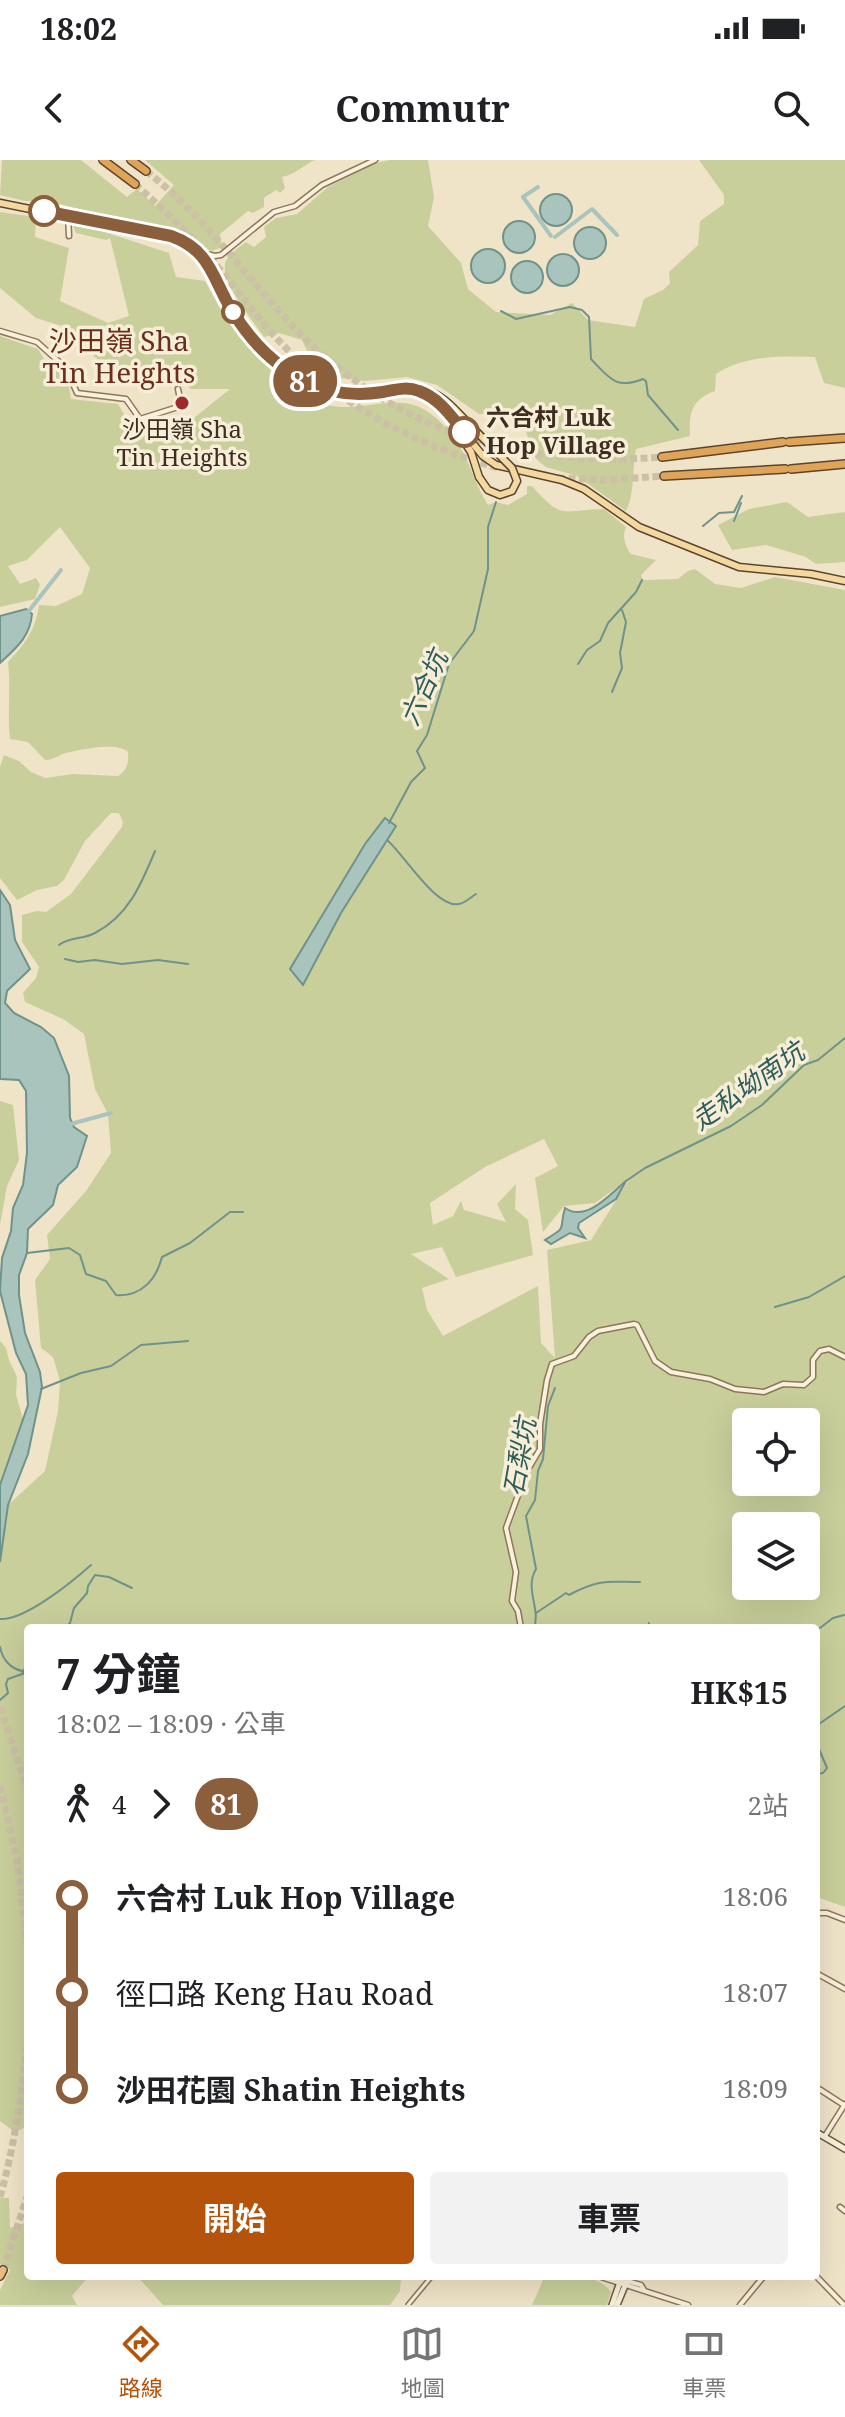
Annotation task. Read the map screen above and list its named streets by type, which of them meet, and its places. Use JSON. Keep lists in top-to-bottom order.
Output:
{
  "districts": ["沙田嶺 Sha Tin Heights"],
  "water": ["六合坑", "走私坳南坑", "石梨坑"],
  "places": ["沙田嶺 Sha Tin Heights", "六合村 Luk Hop Village"],
  "lines": ["bus line 81"],
  "page": {
    "status": "18:02",
    "header": "Commutr",
    "on_map": "81",
    "heading": ["7 分鐘", "18:02 – 18:09 · 公車", "HK$15"],
    "legs": ["4", "81", "2站"],
    "list": [
      {
        "name": "六合村 Luk Hop Village",
        "value": "18:06"
      },
      {
        "name": "徑口路 Keng Hau Road",
        "value": "18:07"
      },
      {
        "name": "沙田花園 Shatin Heights",
        "value": "18:09"
      }
    ],
    "buttons": ["開始", "車票"],
    "tabs": ["路線", "地圖", "車票"]
  }
}
